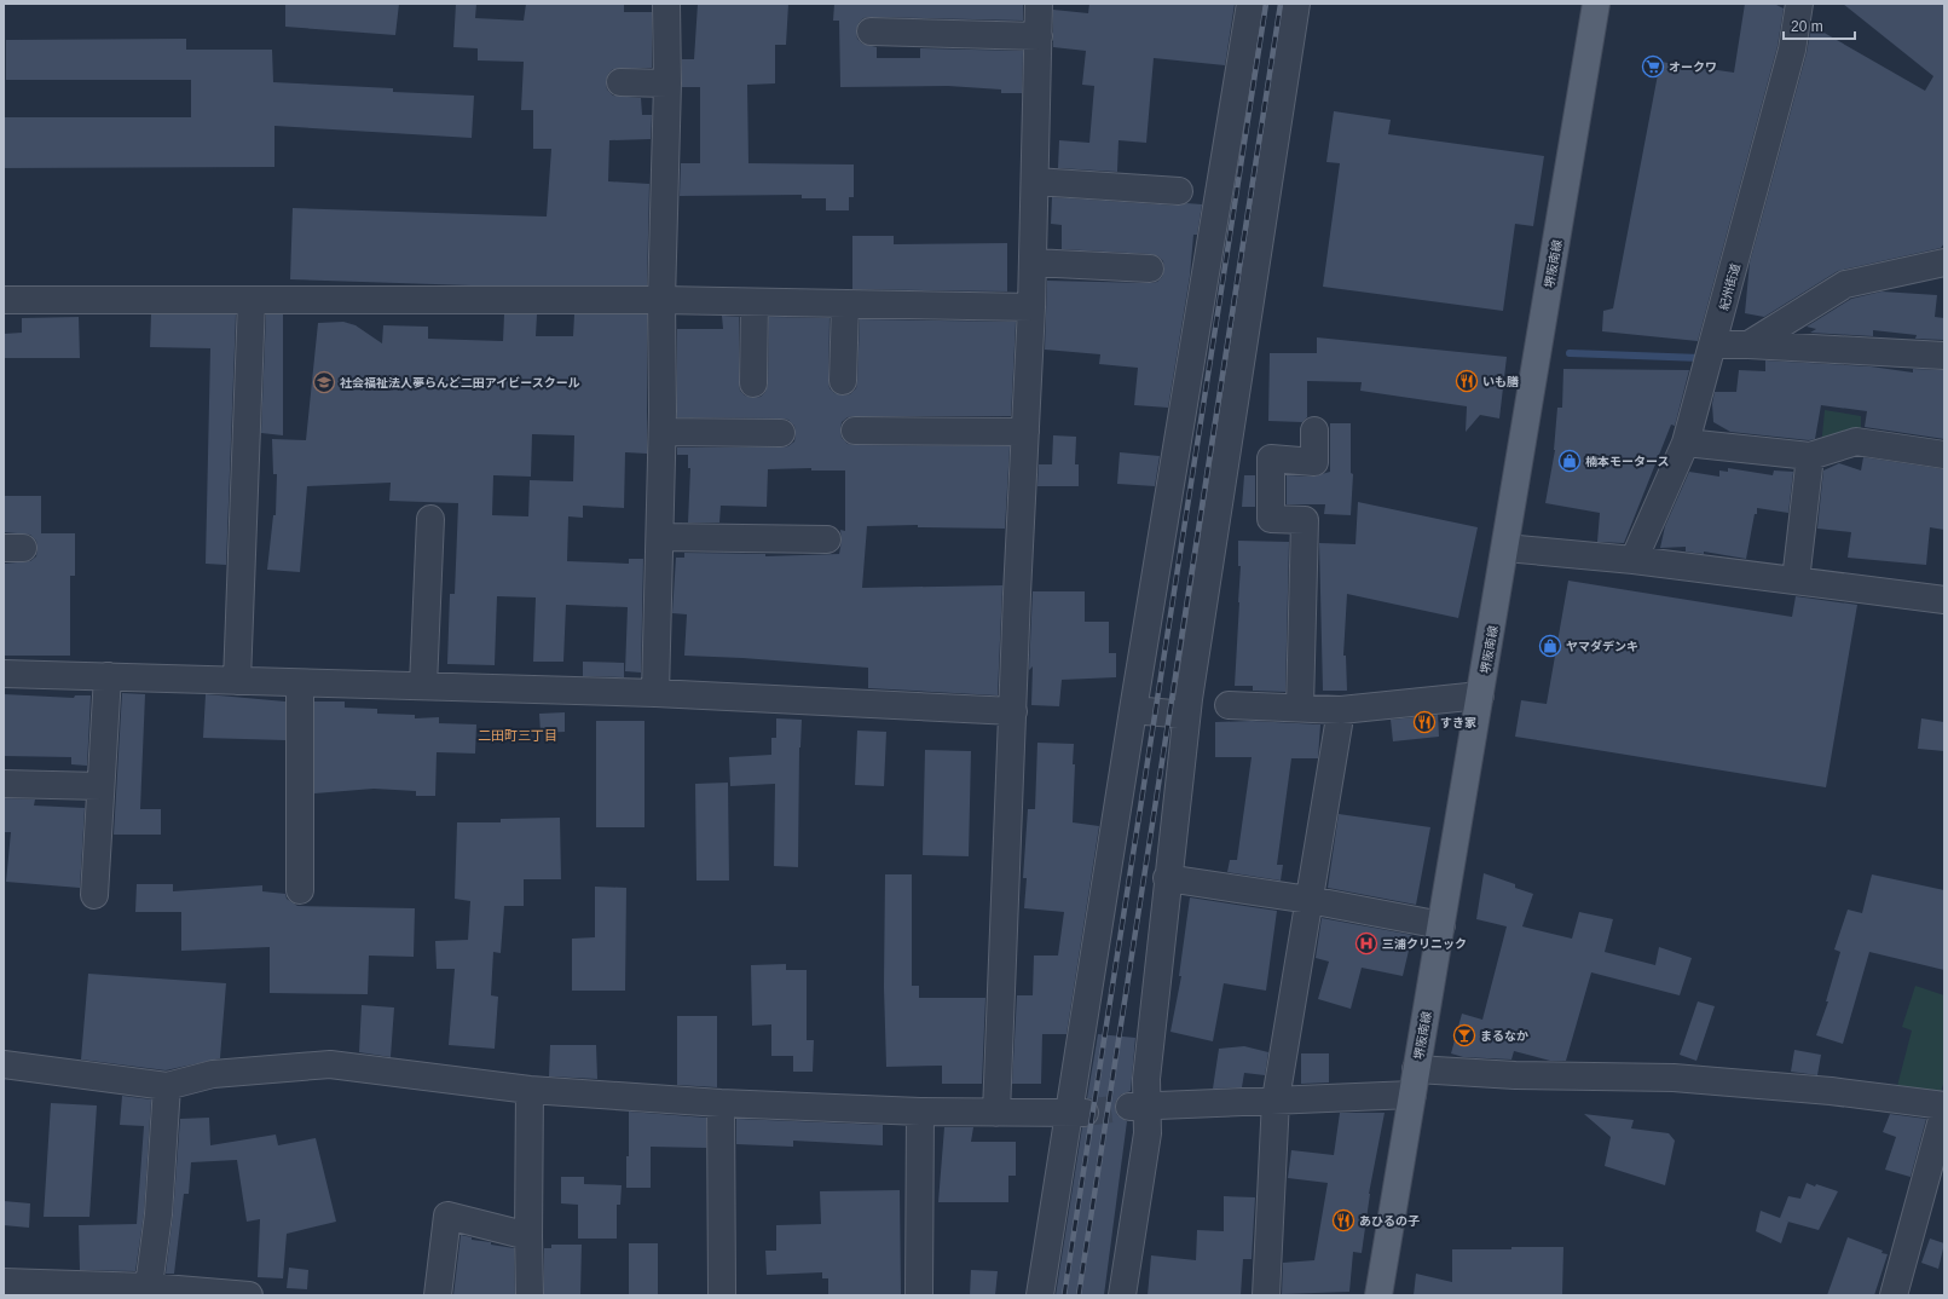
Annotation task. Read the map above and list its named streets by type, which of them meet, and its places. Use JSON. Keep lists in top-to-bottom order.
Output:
{
  "streets": {
    "main road": ["堺阪南線"],
    "street": ["紀州街道"]
  },
  "districts": ["二田町三丁目"],
  "places": {
    "supermarket": ["オークワ"],
    "restaurant": ["いも膳", "すき家", "あひるの子"],
    "school or university": ["社会福祉法人夢らんど二田アイビースクール"],
    "shop": ["楠本モータース", "ヤマダデンキ"],
    "hospital": ["三浦クリニック"],
    "bar": ["まるなか"]
  },
  "scale_bar": "20 m"
}
